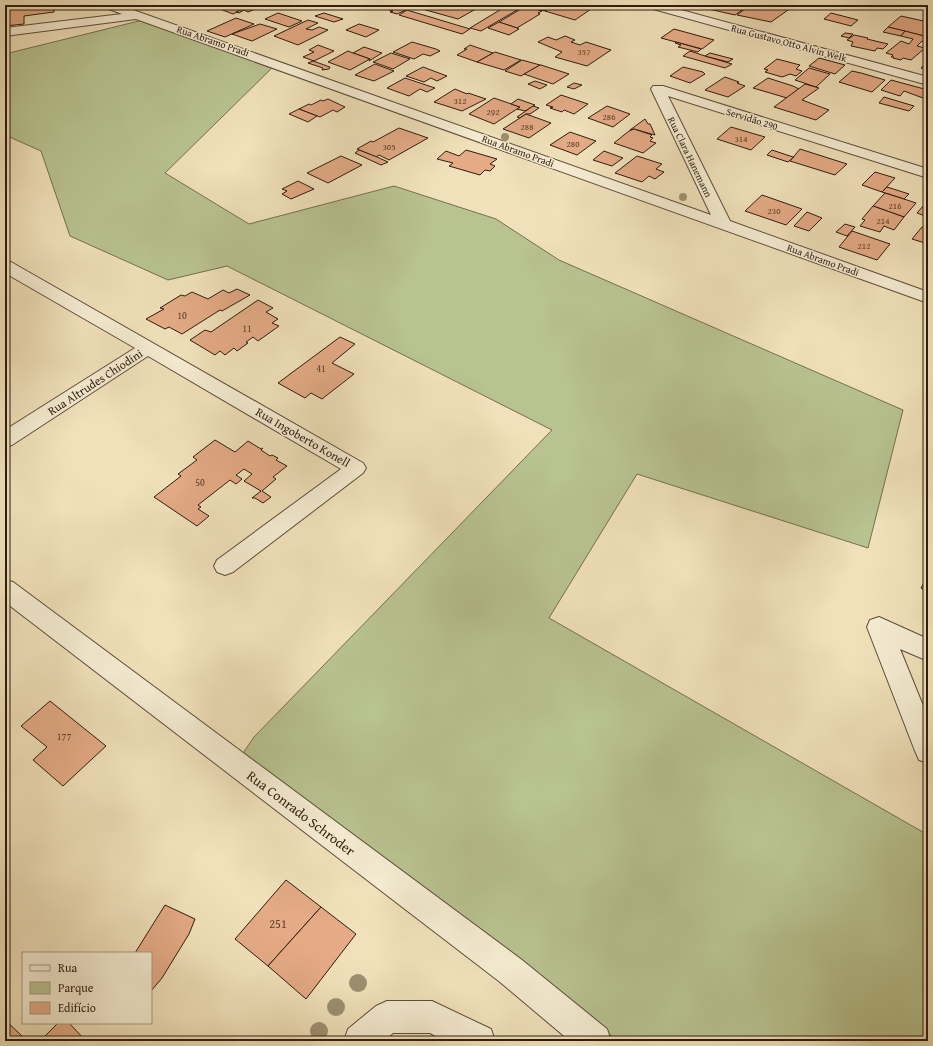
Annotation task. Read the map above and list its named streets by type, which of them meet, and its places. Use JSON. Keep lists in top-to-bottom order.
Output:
{
  "streets": {
    "street": [
      "Rua Abramo Pradi",
      "Rua Gustavo Otto Alvin Welk",
      "Servidão 290",
      "Rua Clara Hanemann",
      "Rua Altrudes Chiodini",
      "Rua Ingoberto Konell",
      "Rua Conrado Schroder"
    ]
  },
  "crossings": [
    ["Rua Abramo Pradi", "Rua Clara Hanemann"],
    ["Servidão 290", "Rua Clara Hanemann"],
    ["Rua Altrudes Chiodini", "Rua Ingoberto Konell"]
  ],
  "house_numbers": [
    "357",
    "312",
    "292",
    "286",
    "288",
    "314",
    "280",
    "305",
    "216",
    "230",
    "214",
    "212",
    "10",
    "11",
    "41",
    "50",
    "177",
    "251"
  ],
  "legend": ["Rua", "Parque", "Edifício"]
}
